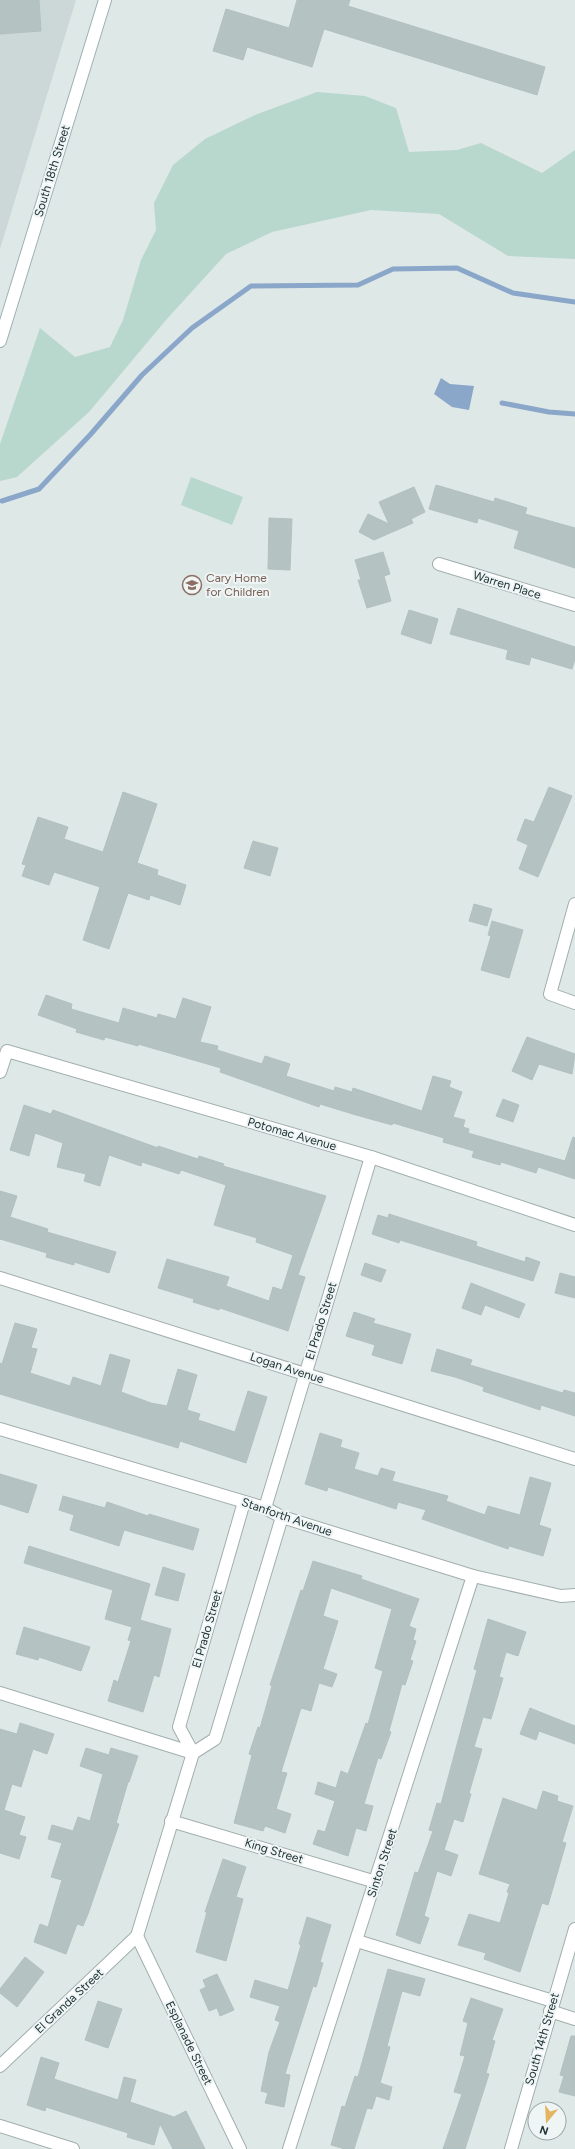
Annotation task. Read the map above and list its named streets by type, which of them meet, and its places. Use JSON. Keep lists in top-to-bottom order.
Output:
{
  "streets": {
    "street": [
      "South 18th Street",
      "Warren Place",
      "Potomac Avenue",
      "El Prado Street",
      "Logan Avenue",
      "Stanforth Avenue",
      "King Street",
      "Sinton Street",
      "El Granda Street",
      "South 14th Street",
      "Esplanade Street"
    ]
  },
  "crossings": [
    ["Potomac Avenue", "El Prado Street"],
    ["El Prado Street", "Logan Avenue"],
    ["El Prado Street", "Stanforth Avenue"],
    ["Stanforth Avenue", "Sinton Street"],
    ["King Street", "Sinton Street"],
    ["El Granda Street", "Esplanade Street"]
  ],
  "places": {
    "school or university": ["Cary Home for Children"]
  },
  "north": "bottom"
}
